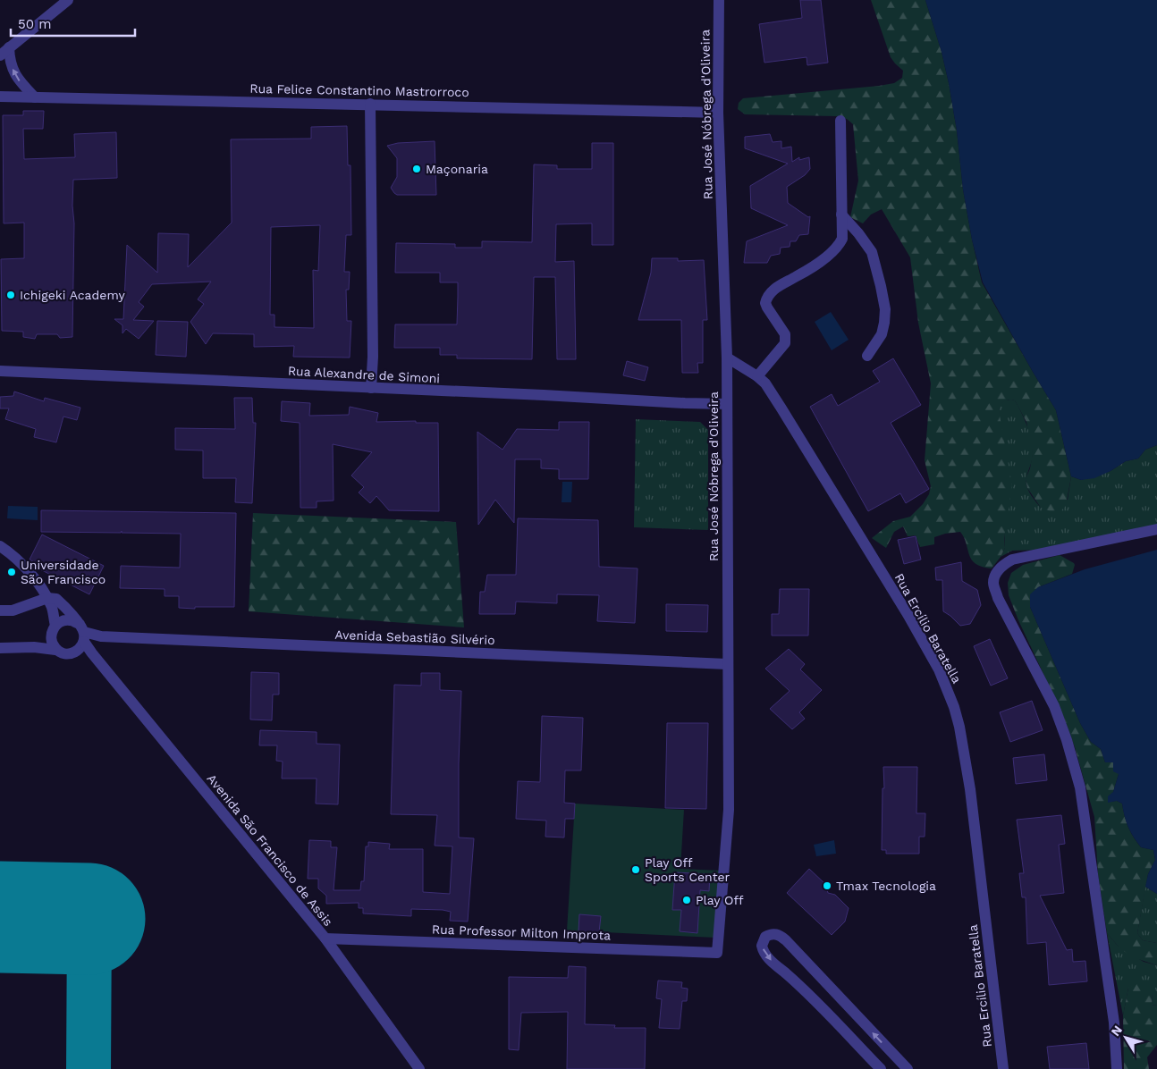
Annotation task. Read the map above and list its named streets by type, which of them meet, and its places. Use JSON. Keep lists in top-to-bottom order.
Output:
{
  "streets": {
    "street": [
      "Rua Felice Constantino Mastrorroco",
      "Rua José Nóbrega d'Oliveira",
      "Rua Alexandre de Simoni",
      "Rua Ercílio Baratella",
      "Avenida Sebastião Silvério",
      "Avenida São Francisco de Assis",
      "Rua Professor Milton Improta"
    ]
  },
  "crossings": [
    ["Rua Felice Constantino Mastrorroco", "Rua José Nóbrega d'Oliveira"],
    ["Rua José Nóbrega d'Oliveira", "Rua Alexandre de Simoni"],
    ["Rua José Nóbrega d'Oliveira", "Rua Ercílio Baratella"],
    ["Rua José Nóbrega d'Oliveira", "Avenida Sebastião Silvério"],
    ["Rua José Nóbrega d'Oliveira", "Rua Professor Milton Improta"],
    ["Avenida Sebastião Silvério", "Avenida São Francisco de Assis"],
    ["Avenida São Francisco de Assis", "Rua Professor Milton Improta"]
  ],
  "places": [
    "Maçonaria",
    "Ichigeki Academy",
    "Universidade São Francisco",
    "Play Off Sports Center",
    "Tmax Tecnologia",
    "Play Off"
  ],
  "scale_bar": "50 m",
  "north": "top left"
}
